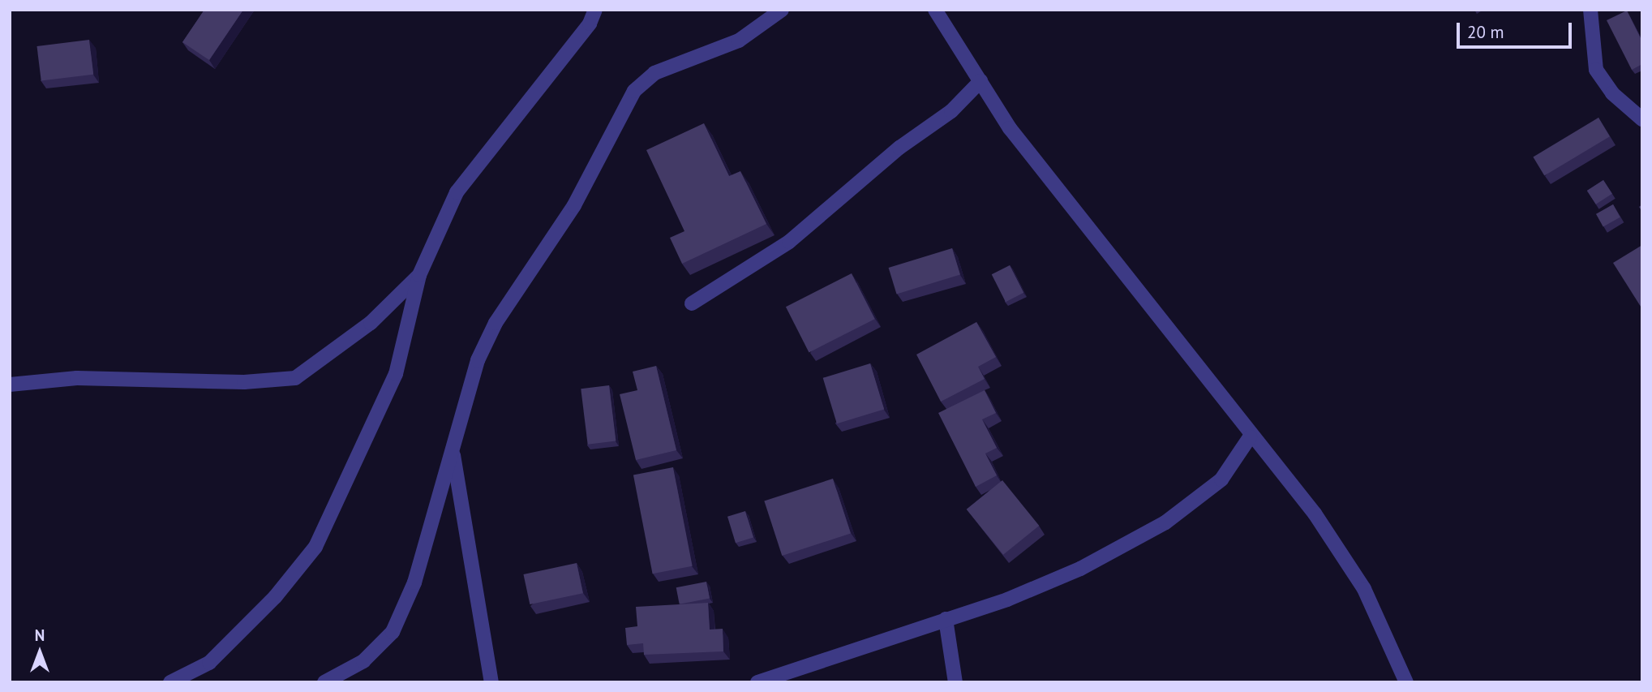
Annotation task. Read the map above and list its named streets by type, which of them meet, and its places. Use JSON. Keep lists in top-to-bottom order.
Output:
{
  "scale_bar": "20 m",
  "north": "top"
}
